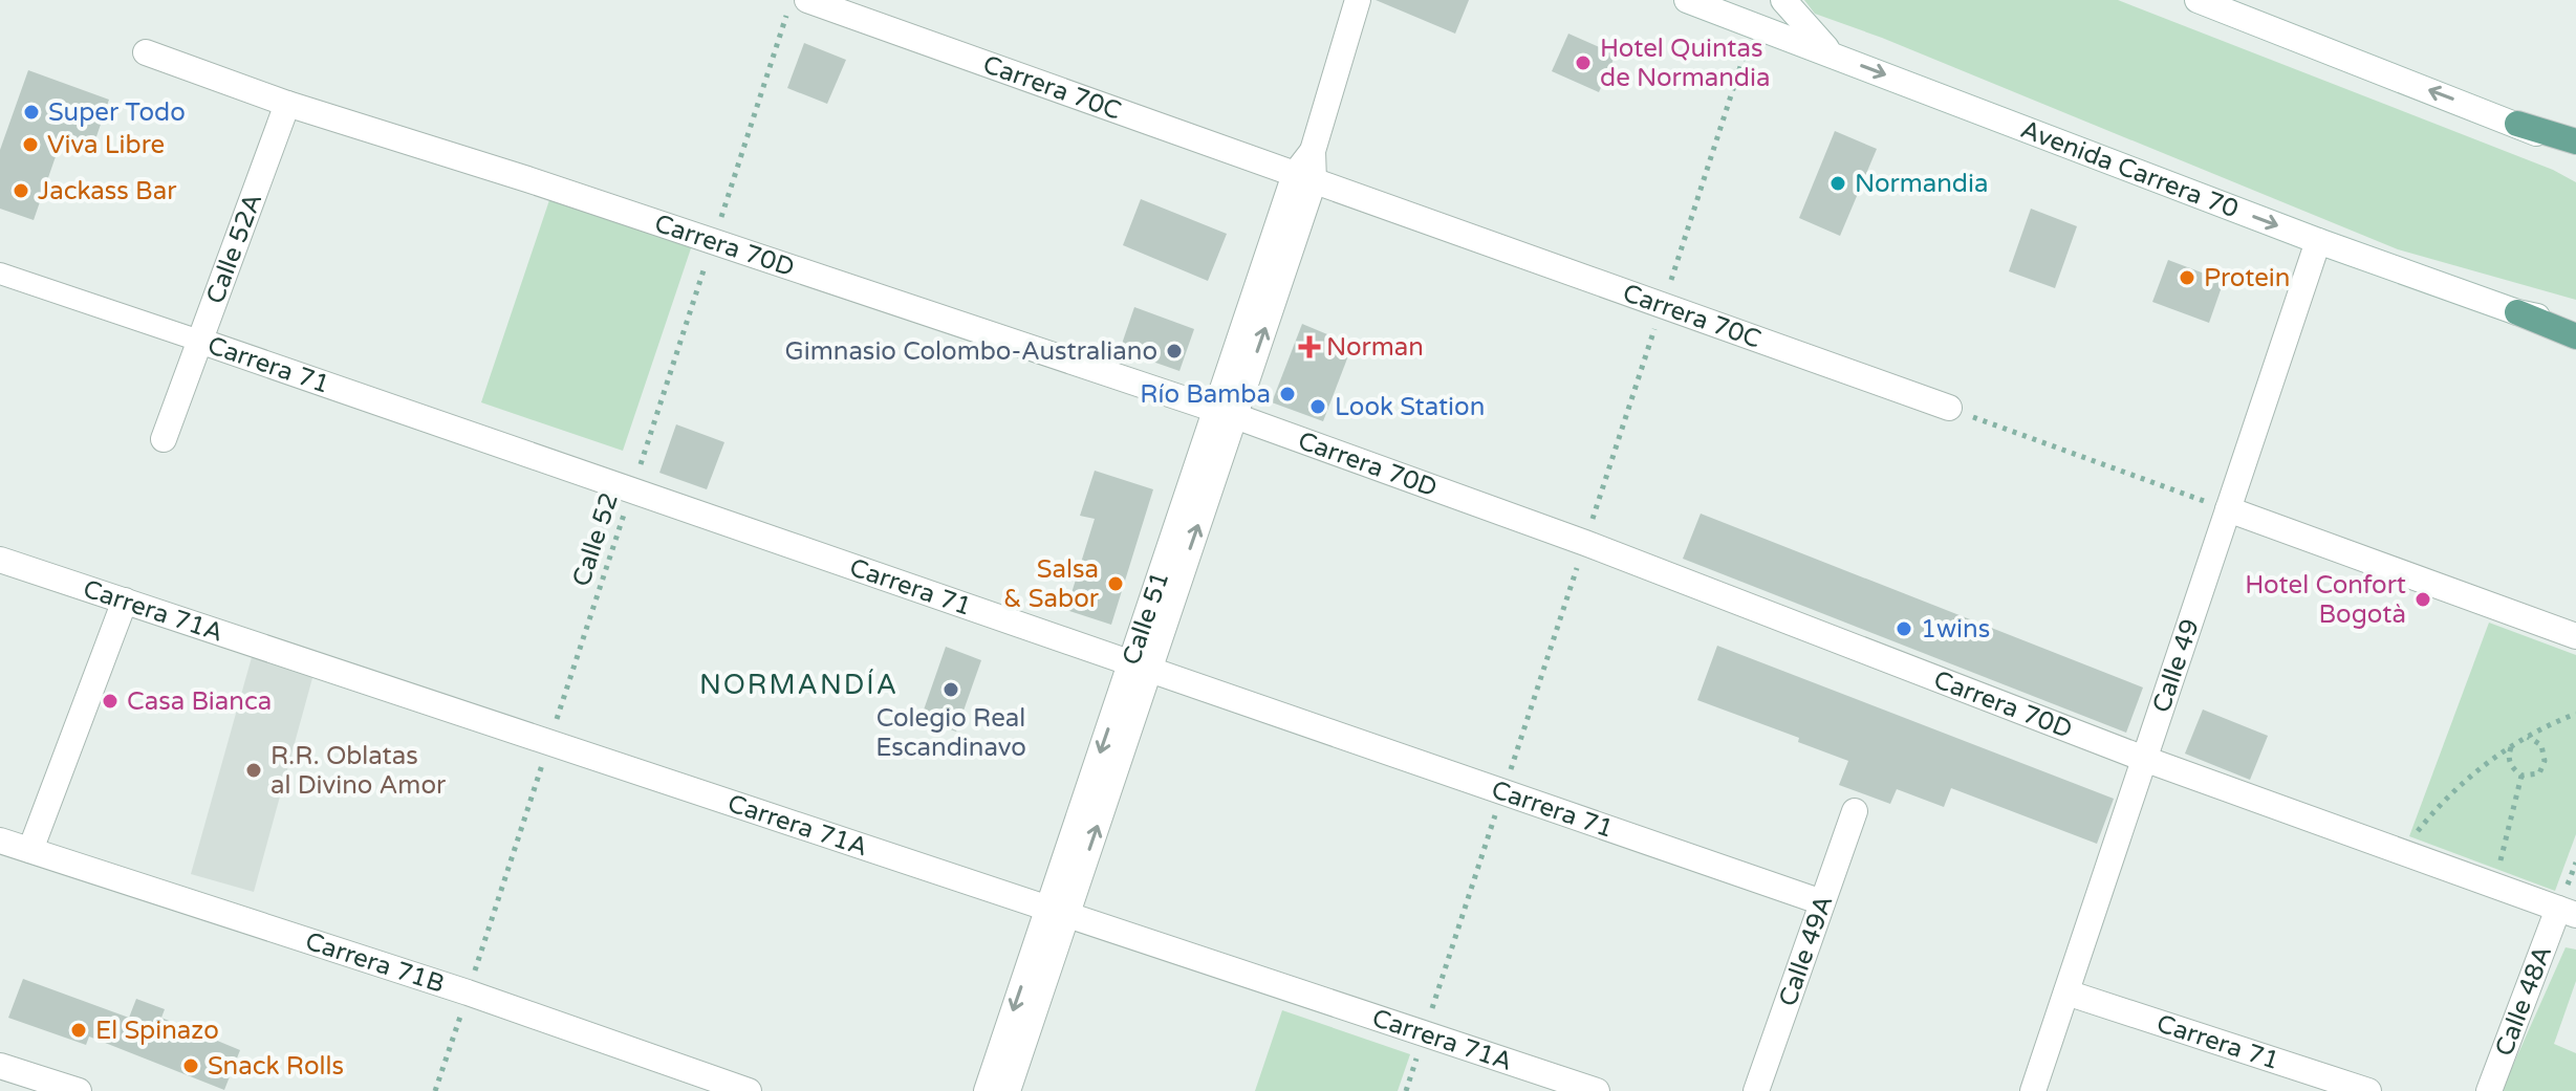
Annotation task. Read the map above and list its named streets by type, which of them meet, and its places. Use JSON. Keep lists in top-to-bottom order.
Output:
{
  "streets": {
    "street": [
      "Carrera 70C",
      "Avenida Carrera 70",
      "Carrera 70D",
      "Calle 52A",
      "Carrera 71",
      "Carrera 71A",
      "Calle 51",
      "Calle 49",
      "Calle 49A",
      "Carrera 71B",
      "Calle 48A"
    ],
    "path": ["Calle 52"]
  },
  "crossings": [
    ["Carrera 70C", "Calle 52"],
    ["Carrera 70C", "Calle 51"],
    ["Avenida Carrera 70", "Calle 49"],
    ["Carrera 70D", "Calle 52A"],
    ["Carrera 70D", "Calle 52"],
    ["Carrera 70D", "Calle 51"],
    ["Carrera 70D", "Calle 49"],
    ["Carrera 70D", "Calle 48A"],
    ["Calle 52A", "Carrera 71"],
    ["Carrera 71", "Calle 52"],
    ["Carrera 71", "Calle 51"],
    ["Carrera 71", "Calle 49"],
    ["Carrera 71", "Calle 49A"],
    ["Calle 52", "Carrera 71A"],
    ["Calle 52", "Carrera 71B"],
    ["Carrera 71A", "Calle 51"]
  ],
  "districts": ["NORMANDÍA"],
  "places": {
    "other": [
      "Hotel Quintas de Normandia",
      "Super Todo",
      "Viva Libre",
      "Normandia",
      "Jackass Bar",
      "Protein",
      "Gimnasio Colombo-Australiano",
      "Río Bamba",
      "Look Station",
      "Salsa & Sabor",
      "Hotel Confort Bogotà",
      "1wins",
      "Colegio Real Escandinavo",
      "Casa Bianca",
      "R.R. Oblatas al Divino Amor",
      "El Spinazo",
      "Snack Rolls"
    ],
    "health": ["Norman"]
  }
}
